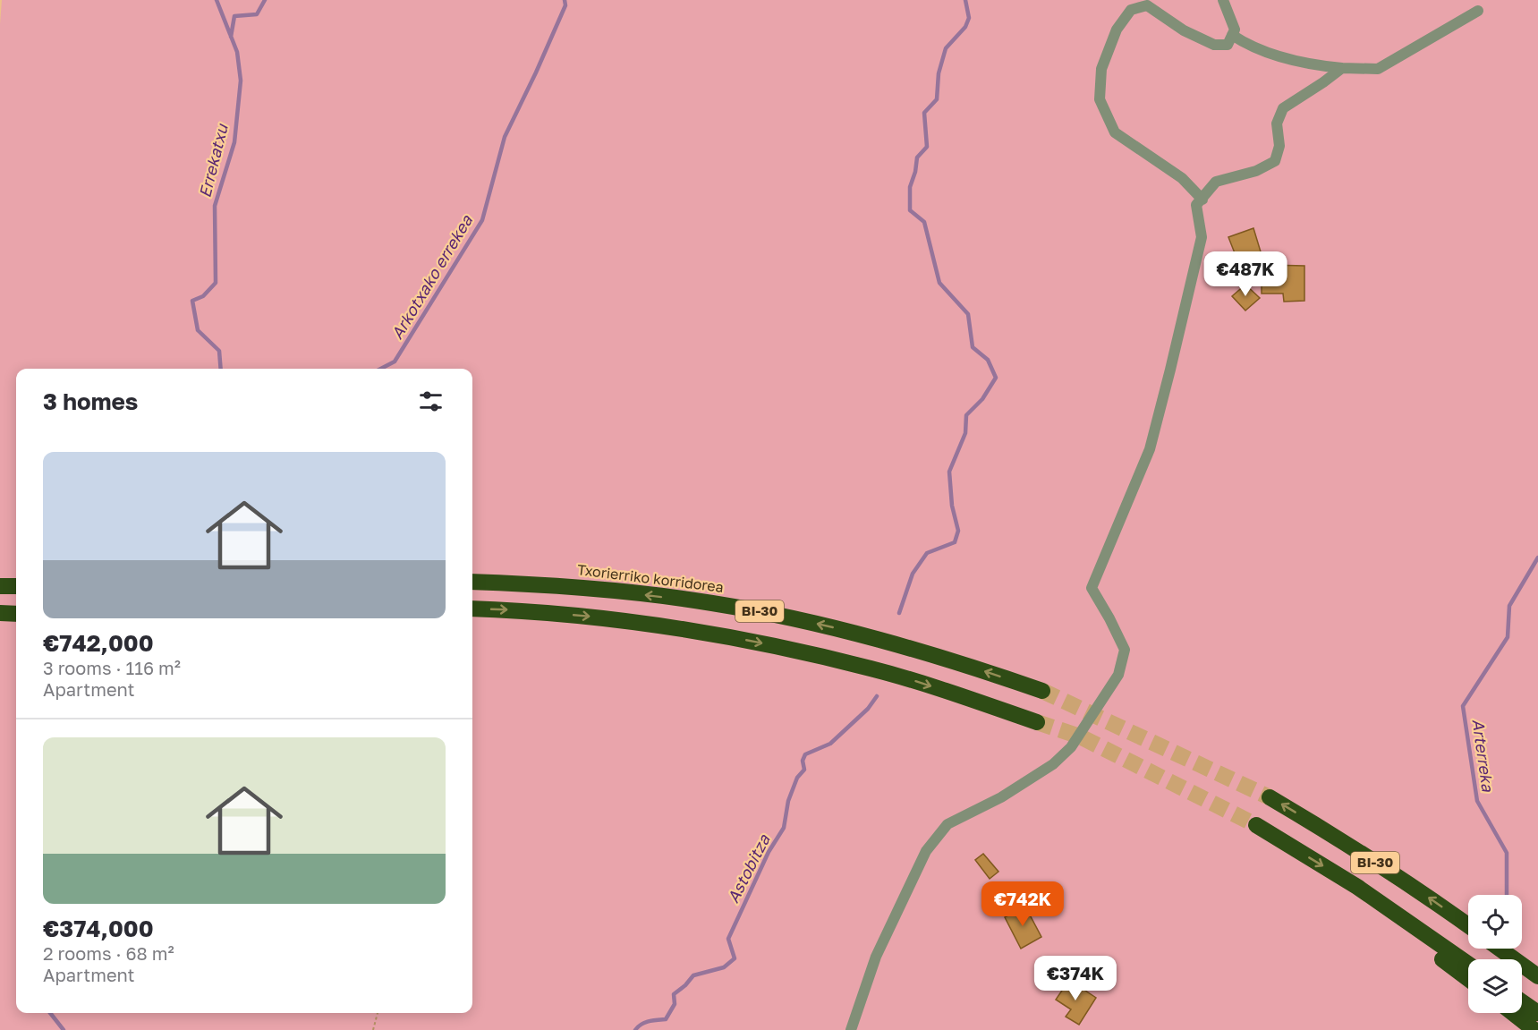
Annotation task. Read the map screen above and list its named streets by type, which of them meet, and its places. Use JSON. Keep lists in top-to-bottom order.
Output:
{
  "streets": {
    "highway": ["Txorierriko korridorea", "BI-30"]
  },
  "water": [
    "Errekatxu",
    "Arkotxako errekea",
    "Arterreka",
    "Astobitza"
  ],
  "page": {
    "price": ["€487K", "€742K", "€374K"],
    "heading": "3 homes",
    "list": [
      {
        "name": "€742,000",
        "note": "3 rooms · 116 m² · Apartment"
      },
      {
        "name": "€374,000",
        "note": "2 rooms · 68 m² · Apartment"
      }
    ]
  }
}
